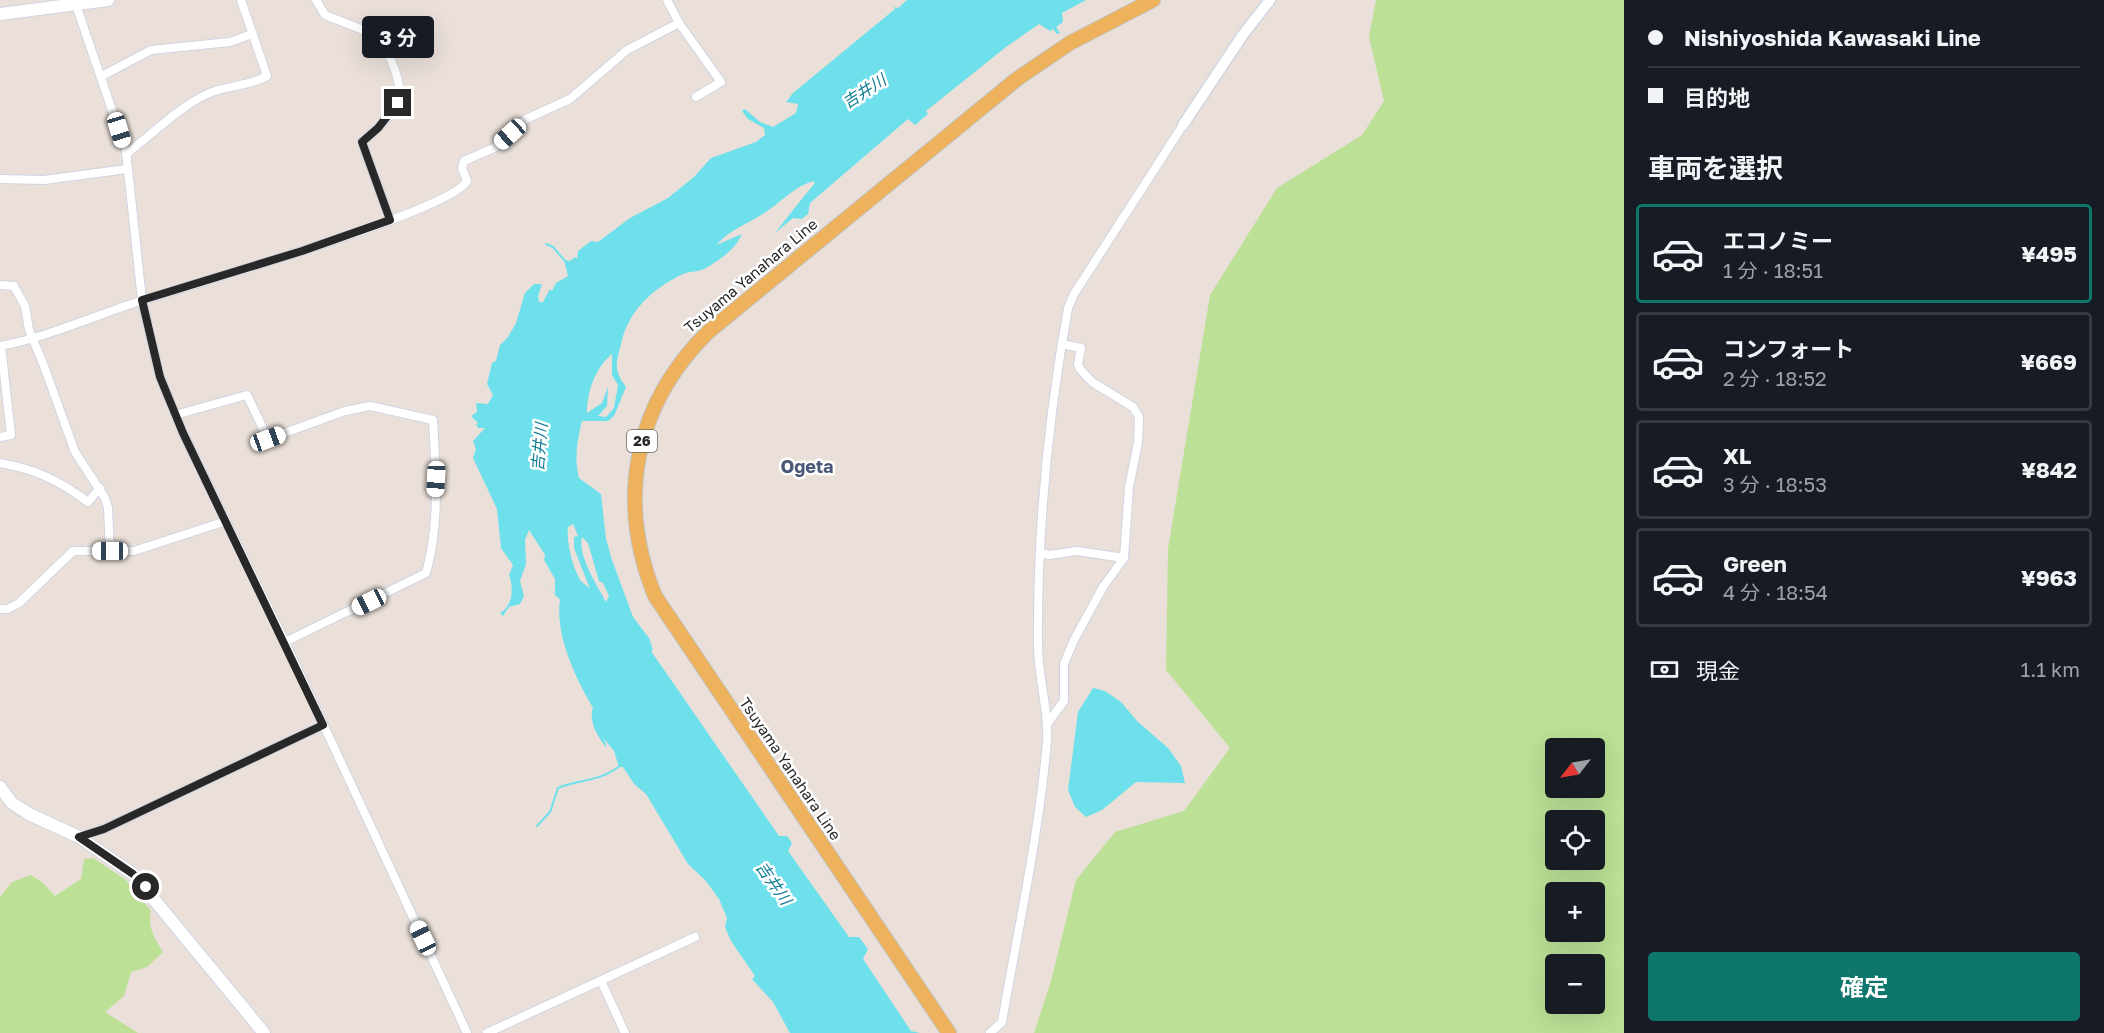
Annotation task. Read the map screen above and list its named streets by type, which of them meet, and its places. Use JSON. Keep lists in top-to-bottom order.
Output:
{
  "streets": {
    "main road": ["Tsuyama Yanahara Line", "26"]
  },
  "districts": ["Ogeta"],
  "water": ["吉井川"],
  "north": "bottom left",
  "page": {
    "banner": ["Nishiyoshida Kawasaki Line", "目的地"],
    "bubble": "3 分",
    "heading": "車両を選択",
    "list": [
      {
        "name": "エコノミー",
        "note": "1 分 · 18:51",
        "value": "¥495"
      },
      {
        "name": "コンフォート",
        "note": "2 分 · 18:52",
        "value": "¥669"
      },
      {
        "name": "XL",
        "note": "3 分 · 18:53",
        "value": "¥842"
      },
      {
        "name": "Green",
        "note": "4 分 · 18:54",
        "value": "¥963"
      }
    ],
    "pay": ["現金", "1.1 km"],
    "map_buttons": ["+", "−"],
    "buttons": "確定"
  }
}
